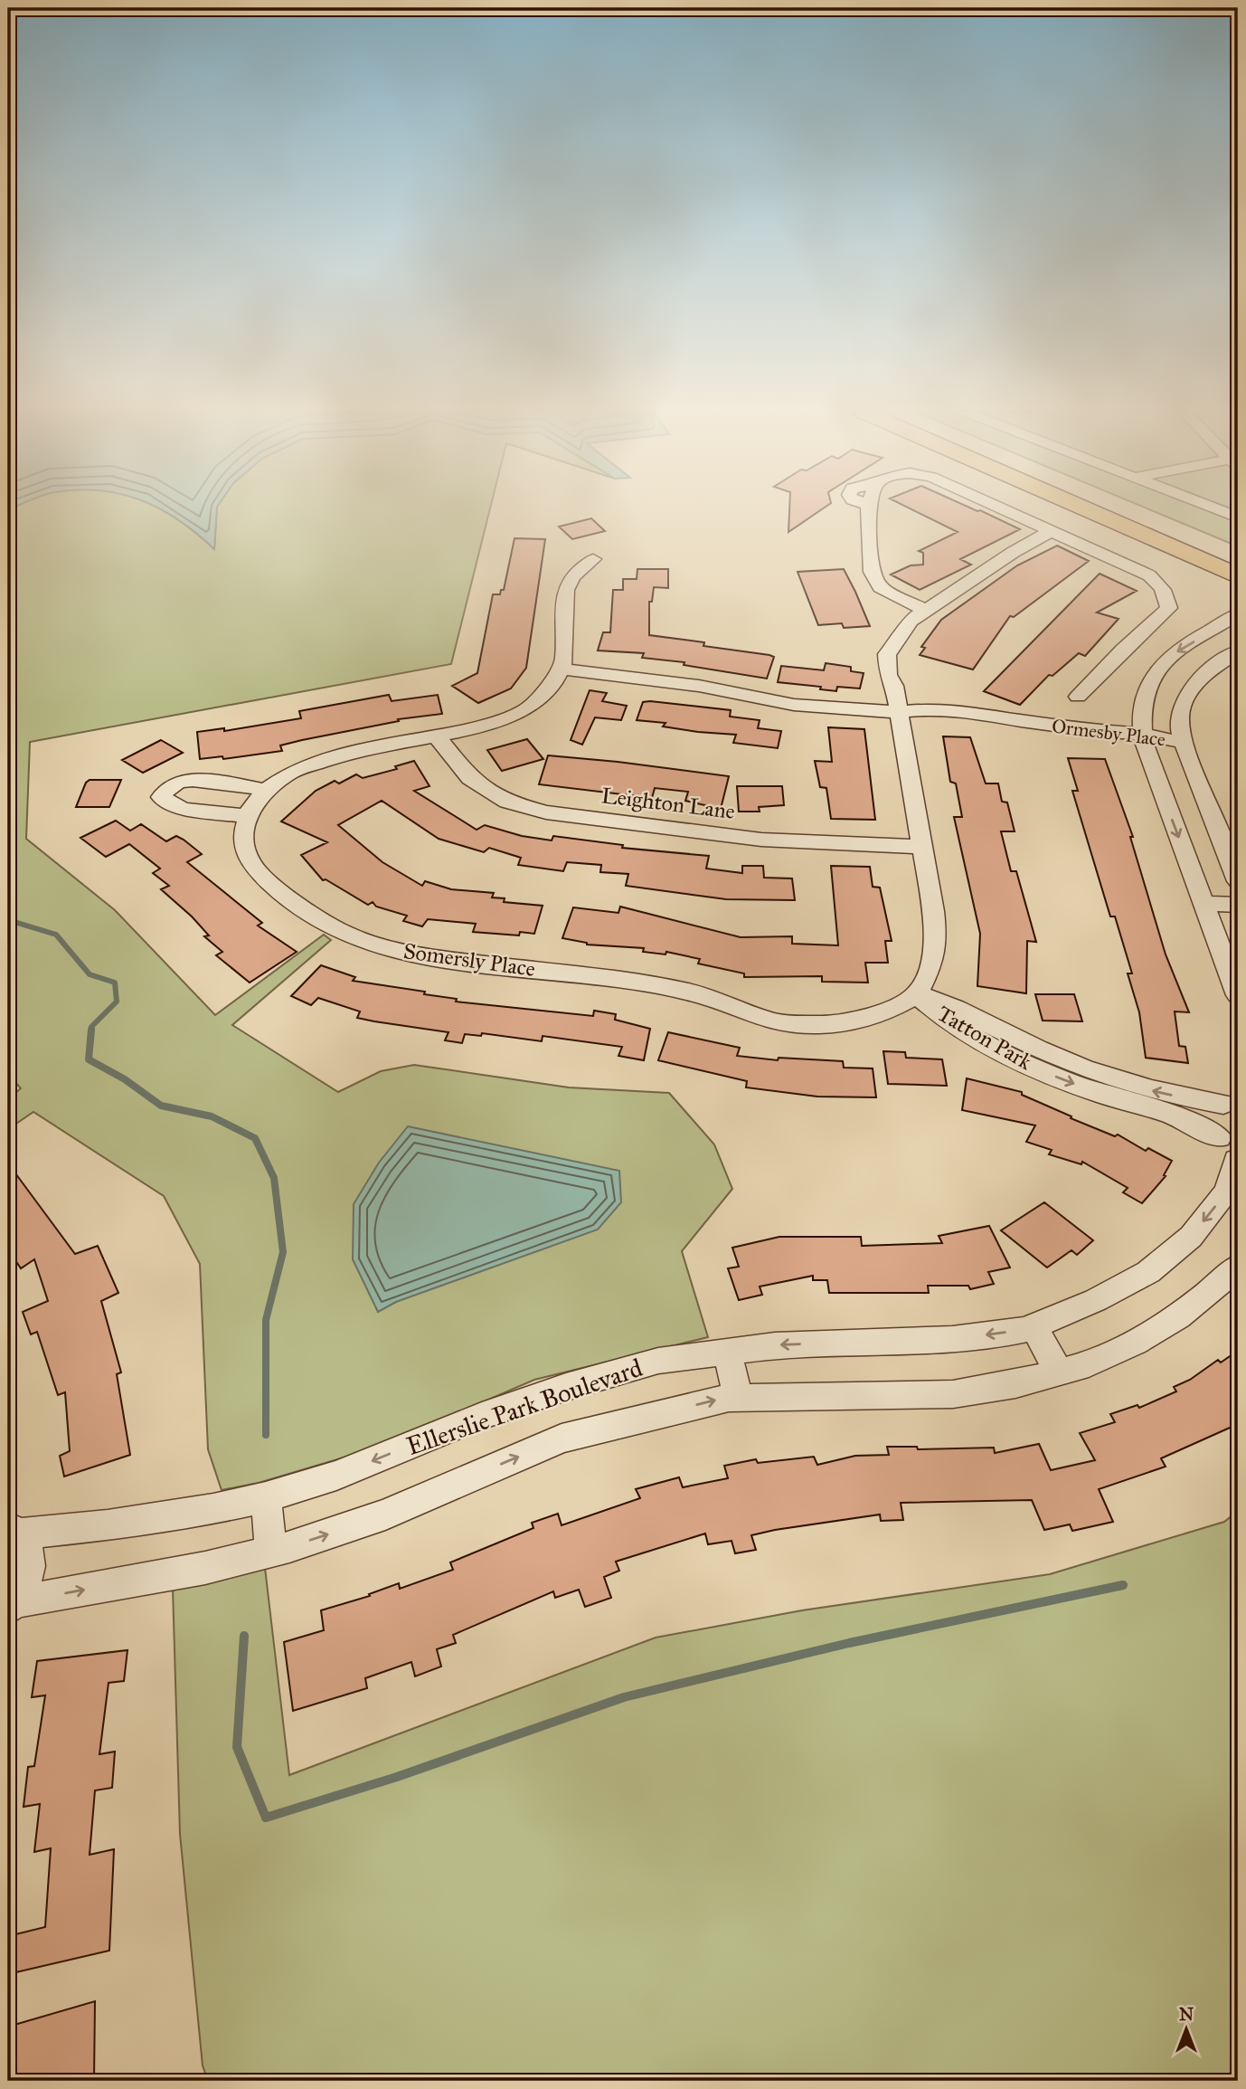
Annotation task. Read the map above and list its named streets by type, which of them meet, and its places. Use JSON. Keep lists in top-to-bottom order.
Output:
{
  "streets": {
    "street": [
      "Ormesby Place",
      "Leighton Lane",
      "Somersly Place",
      "Tatton Park",
      "Ellerslie Park Boulevard"
    ]
  },
  "crossings": [
    ["Ormesby Place", "Somersly Place"],
    ["Leighton Lane", "Somersly Place"],
    ["Somersly Place", "Tatton Park"],
    ["Tatton Park", "Ellerslie Park Boulevard"]
  ],
  "north": "top"
}
